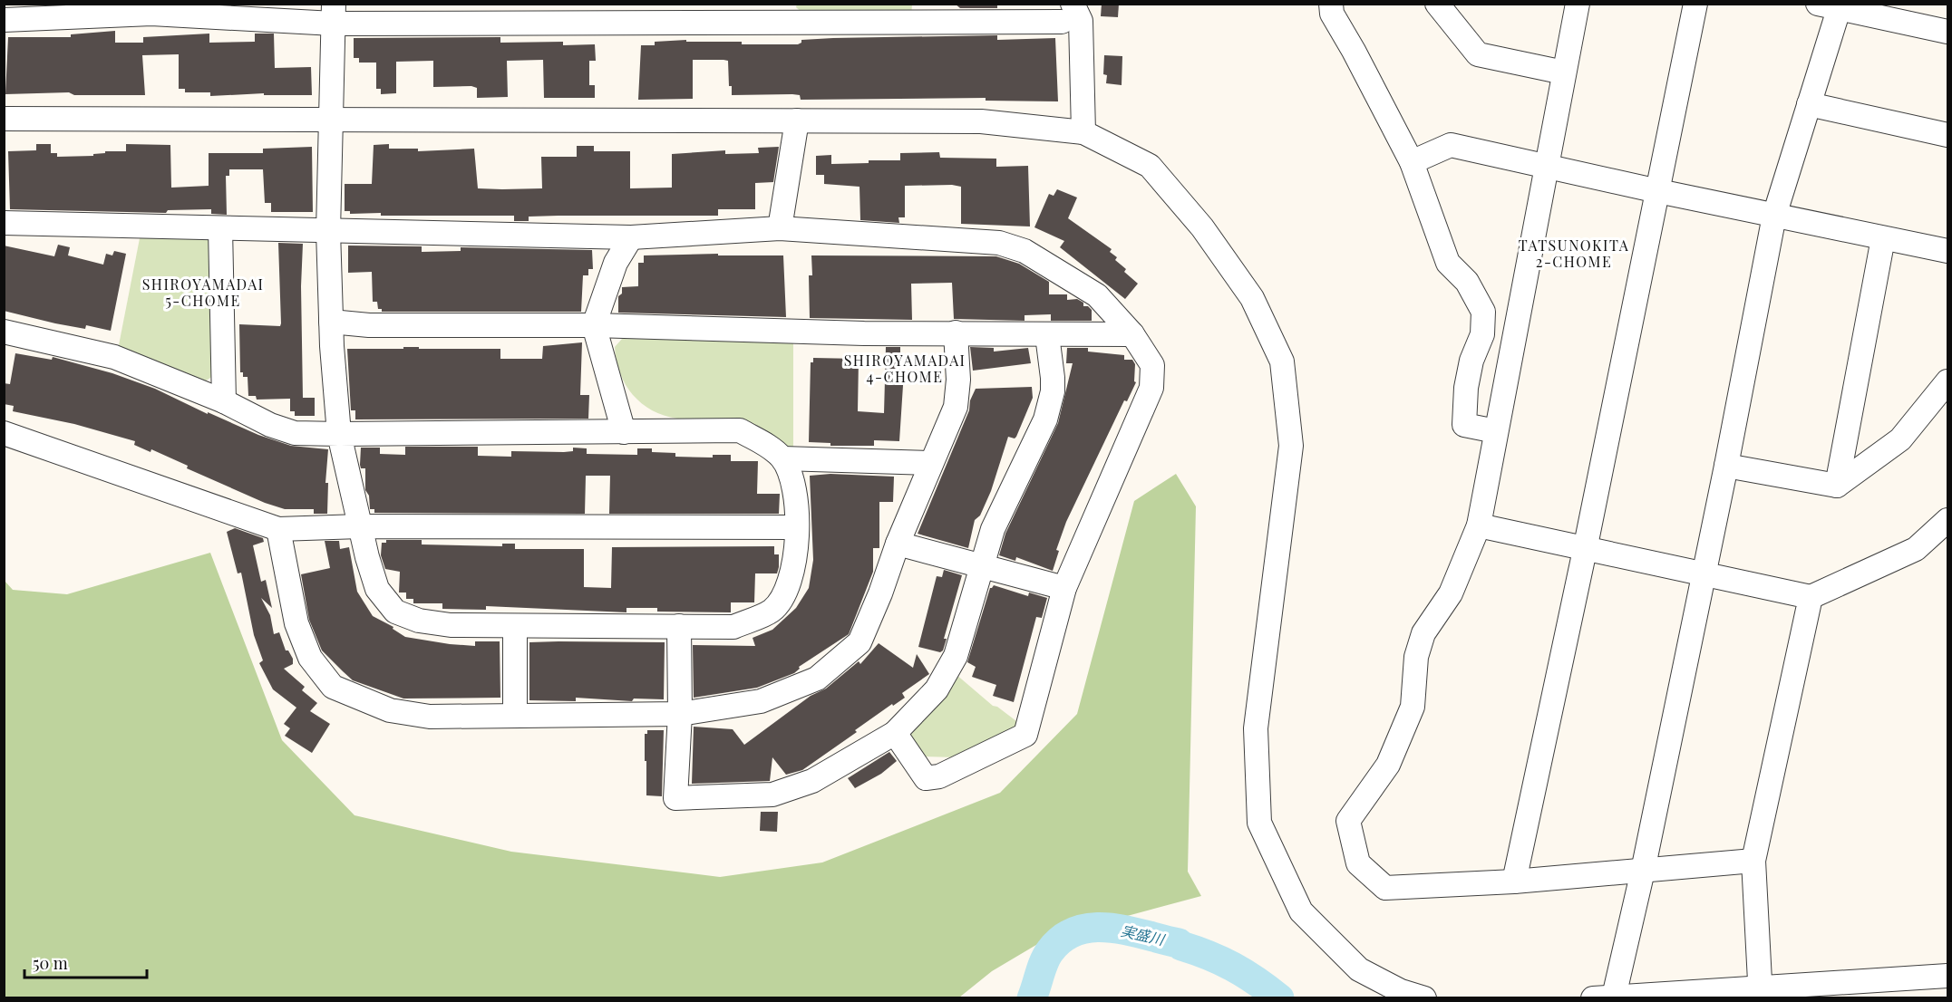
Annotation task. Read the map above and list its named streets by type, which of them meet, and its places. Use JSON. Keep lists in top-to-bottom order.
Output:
{
  "districts": ["TATSUNOKITA 2-CHOME", "SHIROYAMADAI 5-CHOME", "SHIROYAMADAI 4-CHOME"],
  "water": ["実盛川"],
  "scale_bar": "50 m"
}
